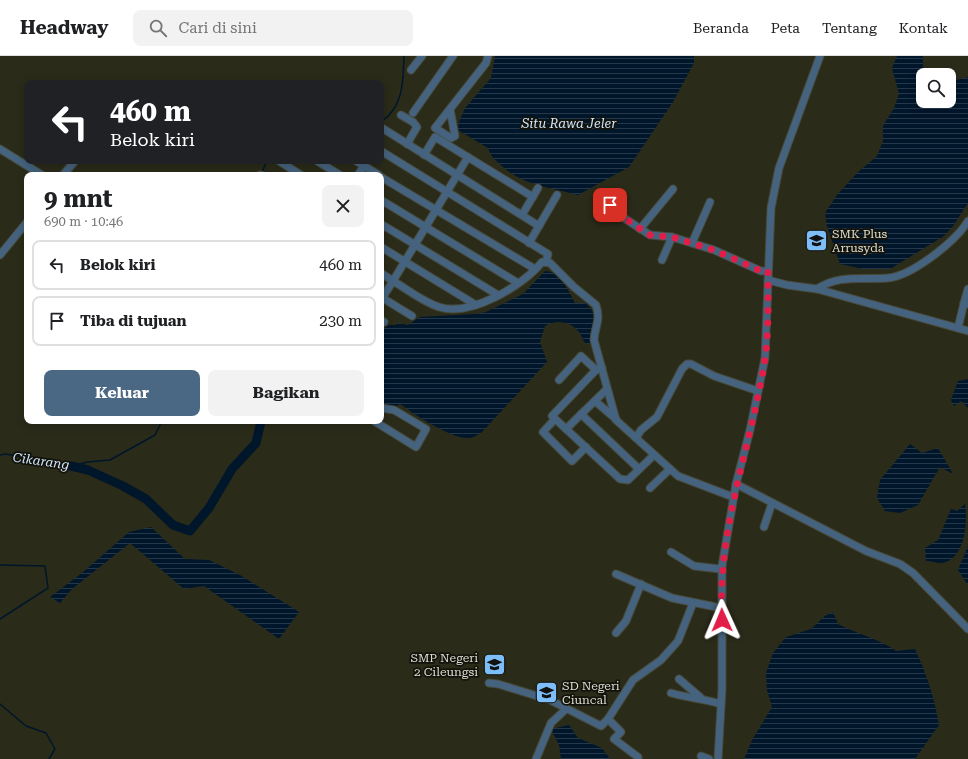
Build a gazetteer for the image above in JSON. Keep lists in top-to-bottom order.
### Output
{
  "water": ["Situ Rawa Jeler", "Cikarang"],
  "places": {
    "school or university": ["SMK Plus Arrusyda", "SMP Negeri 2 Cileungsi", "SD Negeri Ciuncal"]
  },
  "page": {
    "header": "Headway",
    "search": "Cari di sini",
    "nav": [
      "Beranda",
      "Peta",
      "Tentang",
      "Kontak"
    ],
    "turn": ["460 m", "Belok kiri"],
    "heading": ["9 mnt", "690 m · 10:46"],
    "list": [
      {
        "name": "Belok kiri",
        "value": "460 m"
      },
      {
        "name": "Tiba di tujuan",
        "value": "230 m"
      }
    ],
    "buttons": ["Keluar", "Bagikan"]
  }
}
